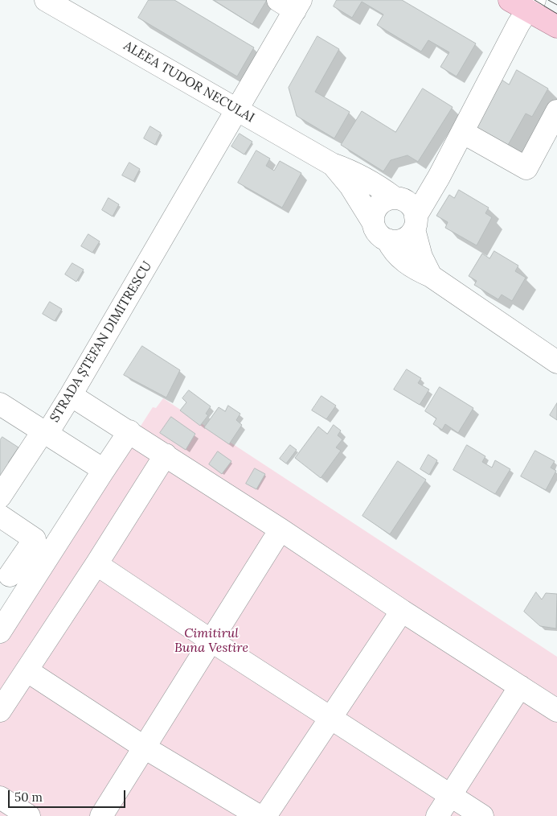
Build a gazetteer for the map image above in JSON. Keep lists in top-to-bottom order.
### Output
{
  "streets": {
    "street": ["ALEEA TUDOR NECULAI", "STRADA ȘTEFAN DIMITRESCU"]
  },
  "crossings": [
    ["ALEEA TUDOR NECULAI", "STRADA ȘTEFAN DIMITRESCU"]
  ],
  "parks": ["Cimitirul Buna Vestire"],
  "scale_bar": "50 m"
}
